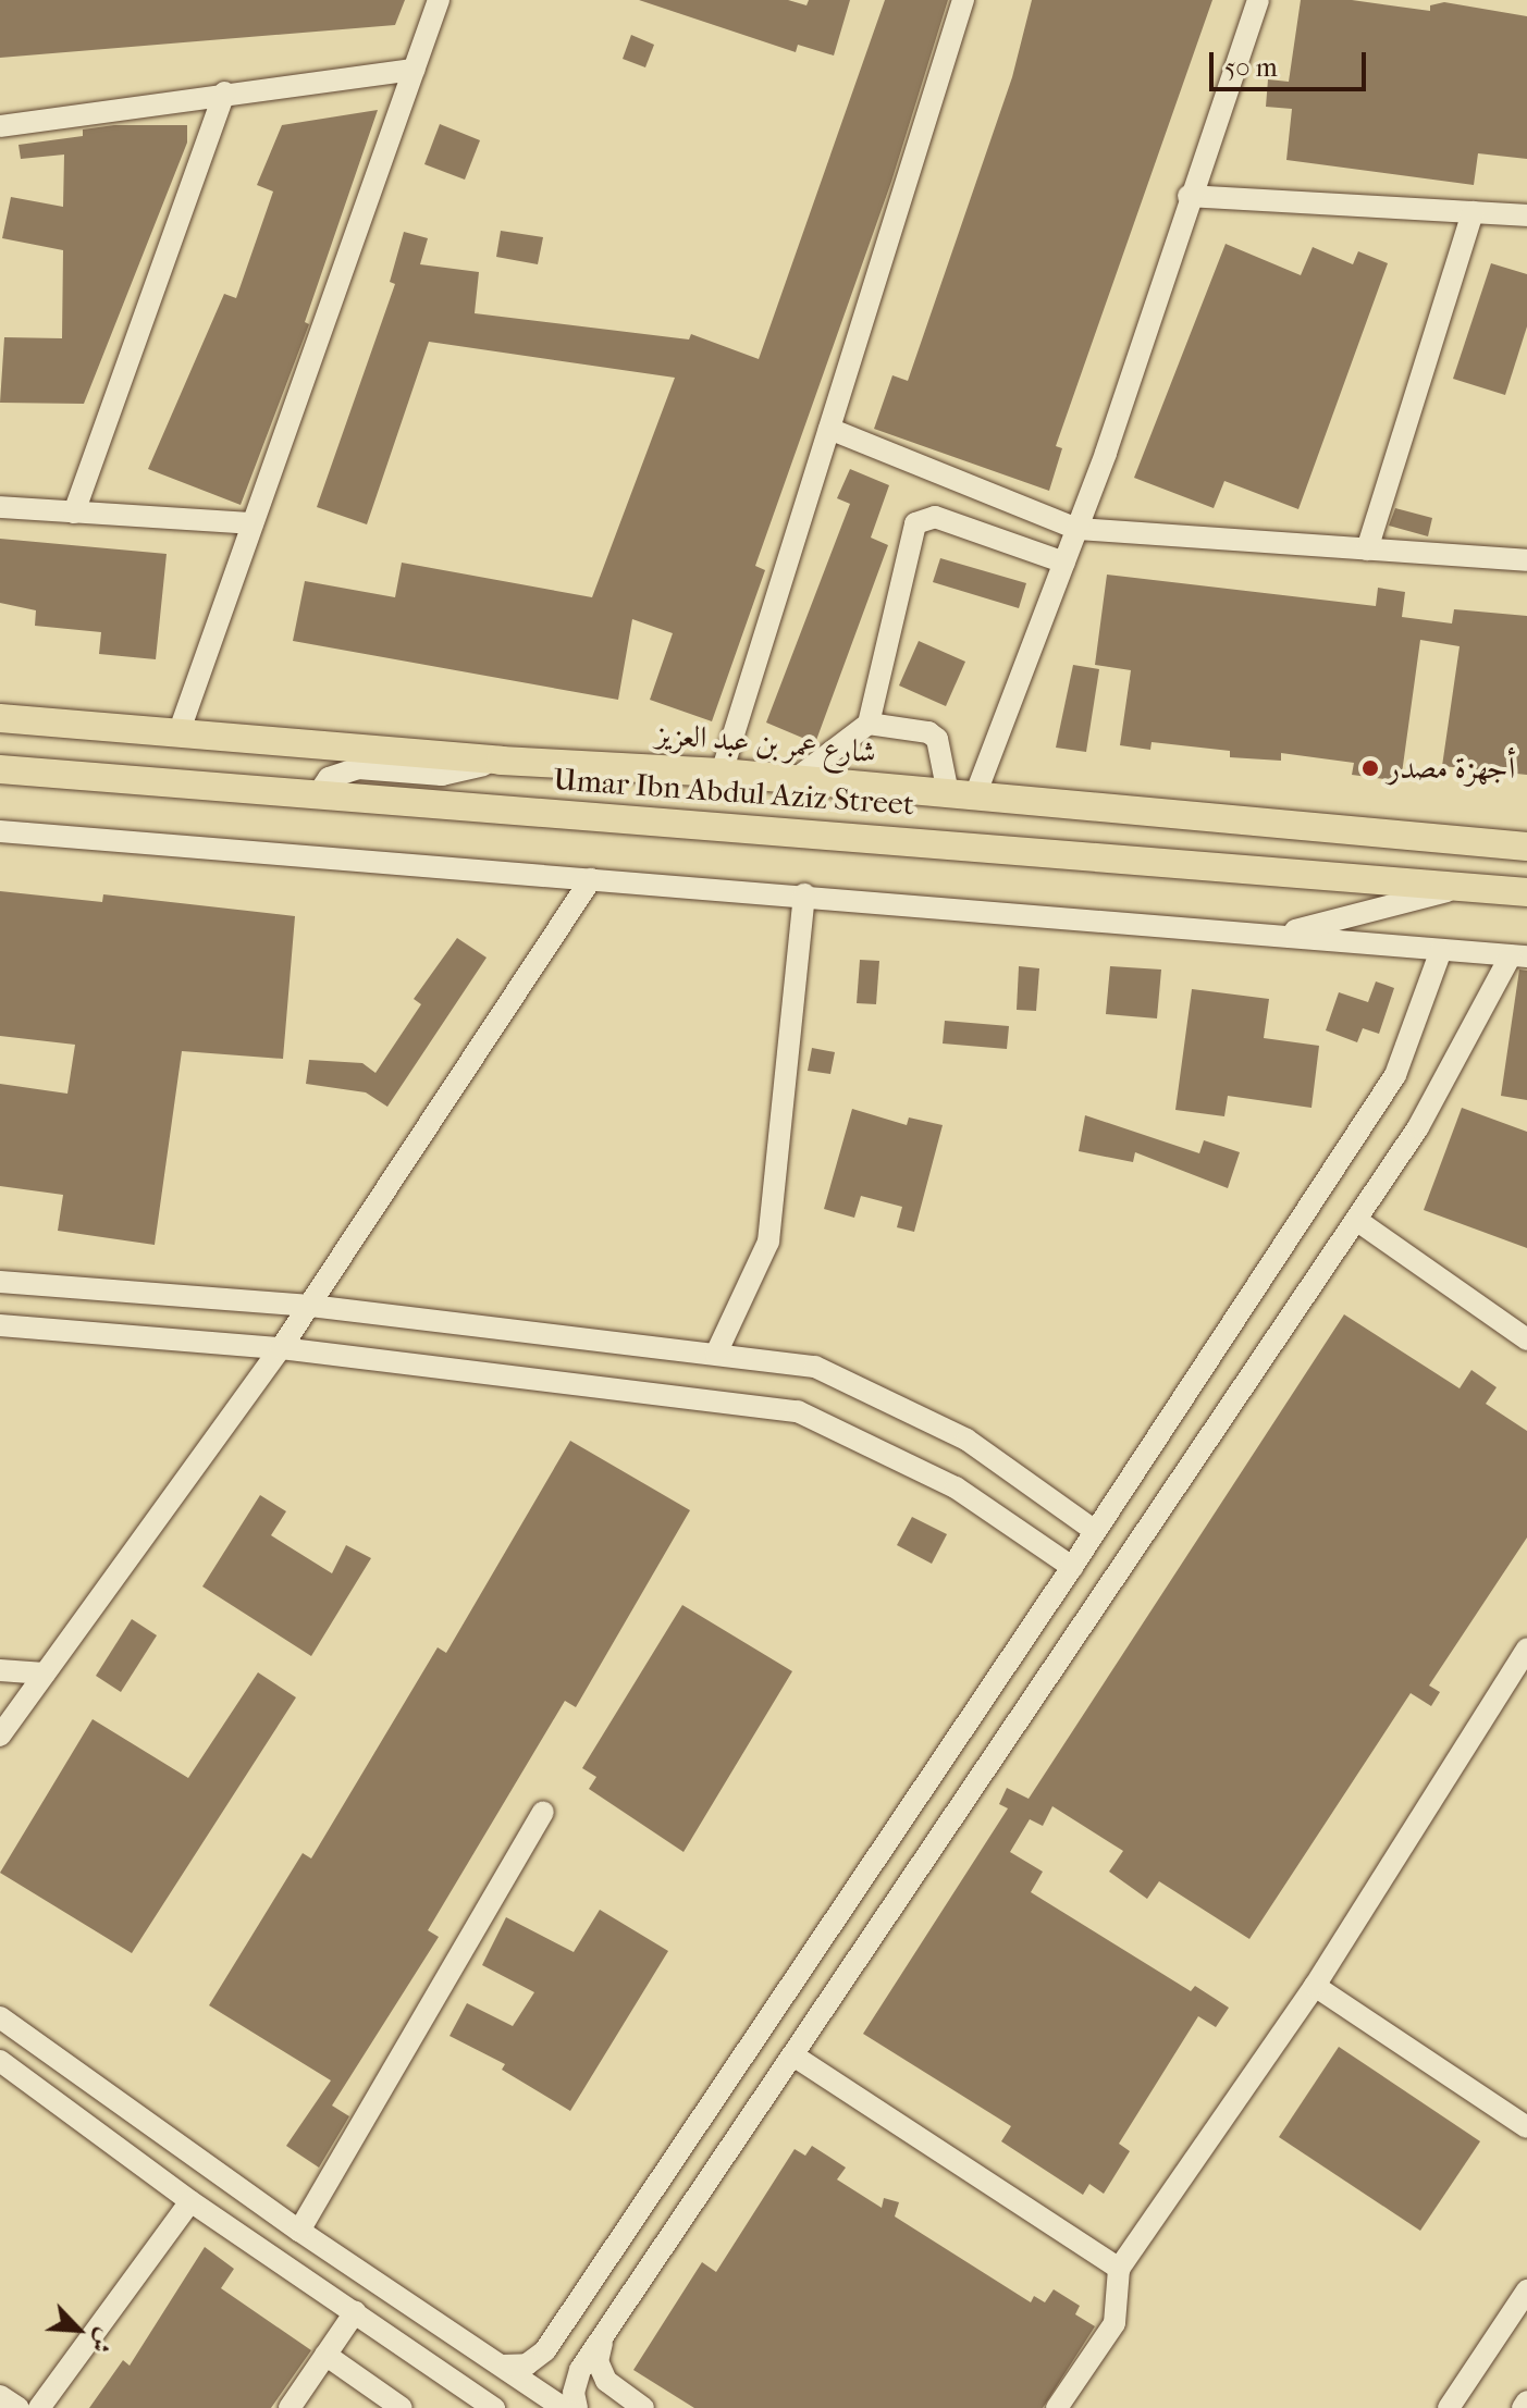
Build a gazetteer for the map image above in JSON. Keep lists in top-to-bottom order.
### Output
{
  "streets": {
    "main road": ["شارع عمر بن عبد العزيز", "Umar Ibn Abdul Aziz Street"]
  },
  "places": ["أجهزة مصدر"],
  "scale_bar": "50 m",
  "north": "bottom right"
}
